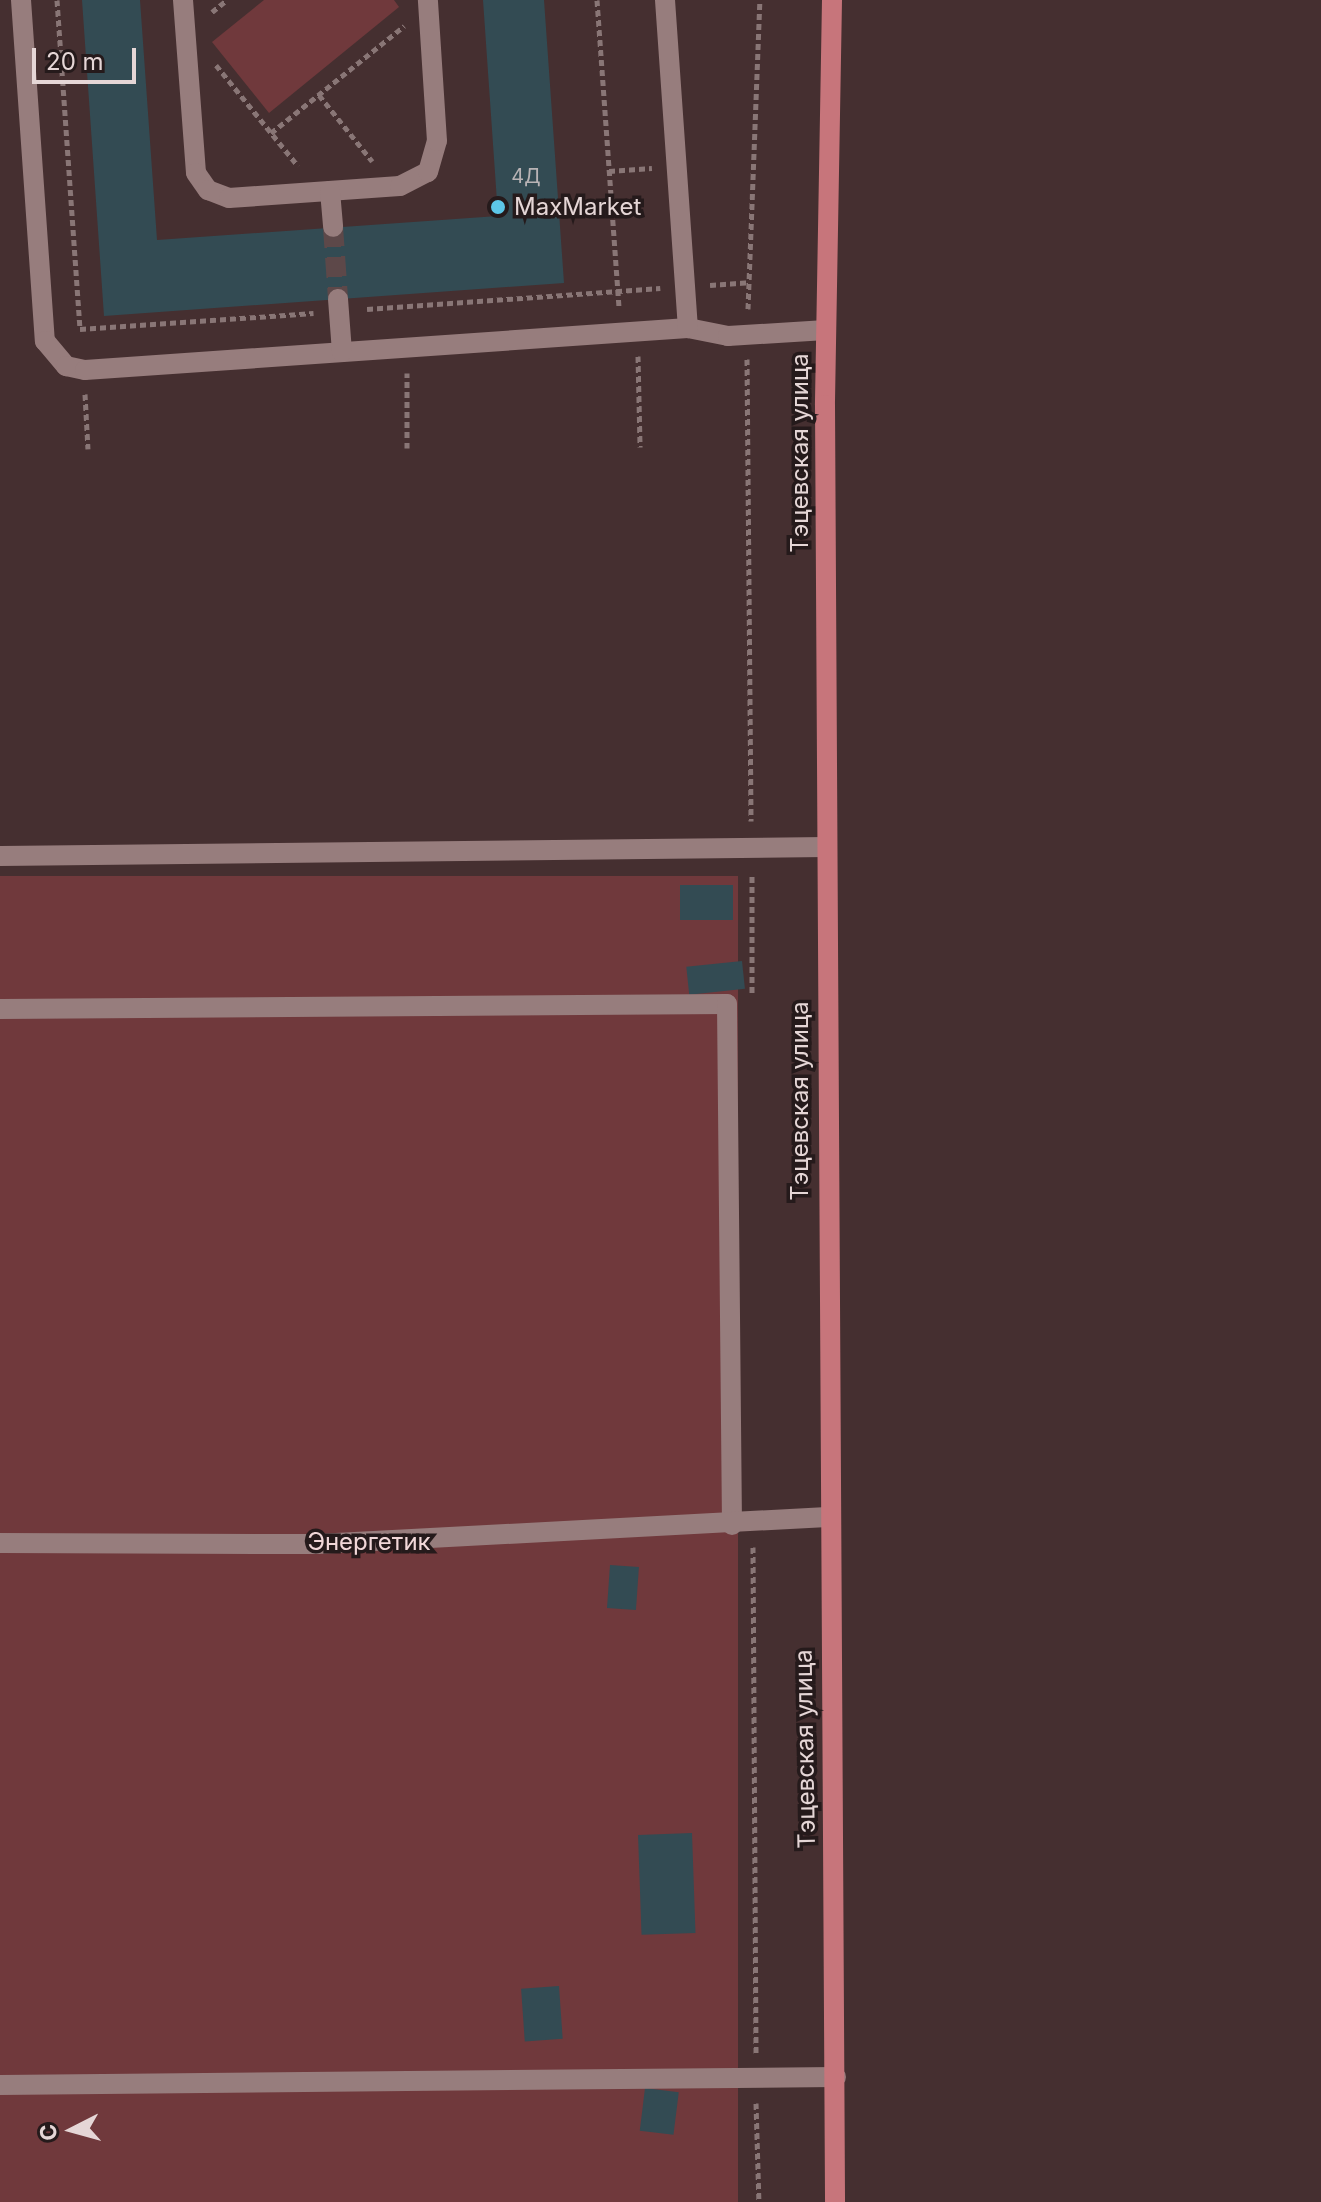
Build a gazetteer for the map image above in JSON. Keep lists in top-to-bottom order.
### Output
{
  "streets": {
    "main road": ["Тэцевская улица"]
  },
  "parks": ["Энергетик"],
  "places": ["MaxMarket"],
  "house_numbers": ["4Д"],
  "scale_bar": "20 m",
  "north": "left"
}
